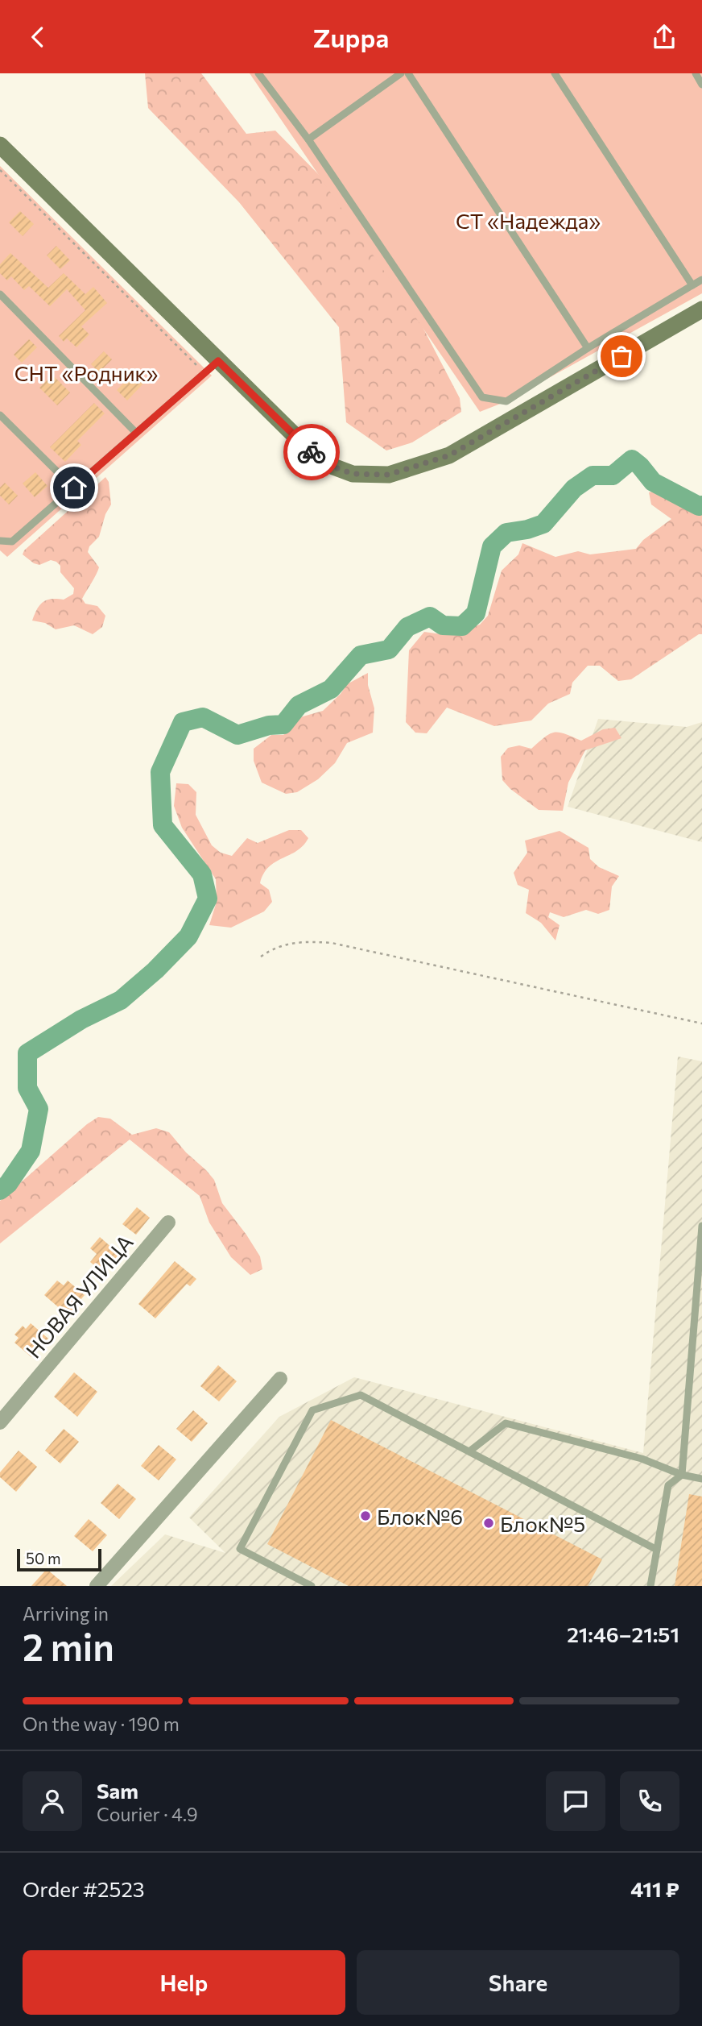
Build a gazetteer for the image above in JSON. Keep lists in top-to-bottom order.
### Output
{
  "streets": {
    "street": ["НОВАЯ УЛИЦА"]
  },
  "parks": ["СТ «Надежда»", "СНТ «Родник»"],
  "places": ["Блок№6", "Блок№5"],
  "scale_bar": "50 m",
  "page": {
    "header": "Zuppa",
    "scale": "50 m",
    "heading": ["2 min", "Arriving in", "21:46–21:51"],
    "panel": [
      "Sam",
      "Courier · 4.9",
      "Order #2523",
      "411 ₽"
    ],
    "bar": "On the way · 190 m",
    "buttons": ["Help", "Share"]
  }
}
